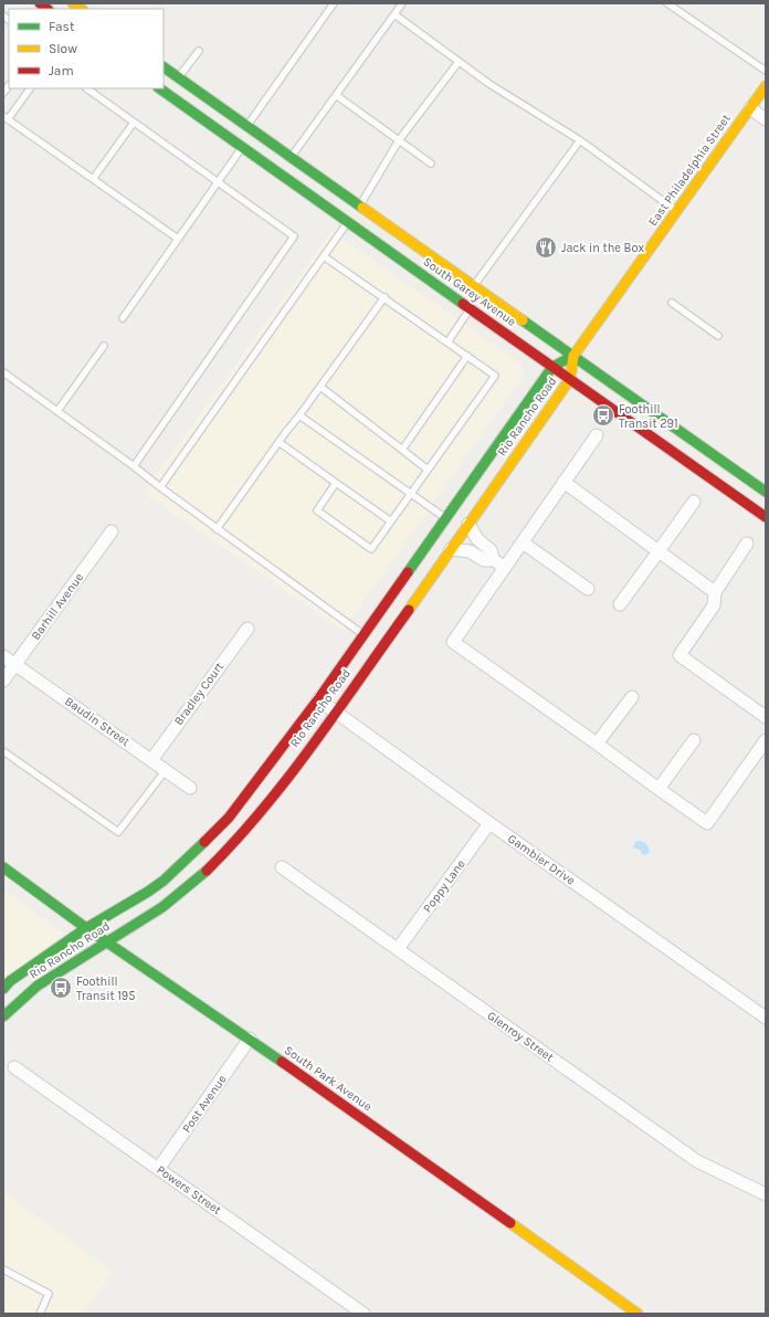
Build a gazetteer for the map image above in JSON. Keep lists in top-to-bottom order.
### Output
{
  "streets": {
    "main road": [
      "East Philadelphia Street",
      "South Garey Avenue",
      "Rio Rancho Road",
      "South Park Avenue"
    ],
    "street": [
      "Barhill Avenue",
      "Bradley Court",
      "Baudin Street",
      "Gambier Drive",
      "Poppy Lane",
      "Glenroy Street",
      "Post Avenue",
      "Powers Street"
    ]
  },
  "crossings": [
    ["East Philadelphia Street", "South Garey Avenue"],
    ["East Philadelphia Street", "Rio Rancho Road"],
    ["South Garey Avenue", "Rio Rancho Road"],
    ["Rio Rancho Road", "Gambier Drive"],
    ["Rio Rancho Road", "South Park Avenue"],
    ["Barhill Avenue", "Baudin Street"],
    ["Bradley Court", "Baudin Street"],
    ["Gambier Drive", "Poppy Lane"],
    ["Poppy Lane", "Glenroy Street"],
    ["South Park Avenue", "Post Avenue"],
    ["Post Avenue", "Powers Street"]
  ],
  "places": {
    "restaurant": ["Jack in the Box"],
    "bus stop": ["Foothill Transit 291", "Foothill Transit 195"]
  },
  "legend": ["Fast", "Slow", "Jam"]
}
